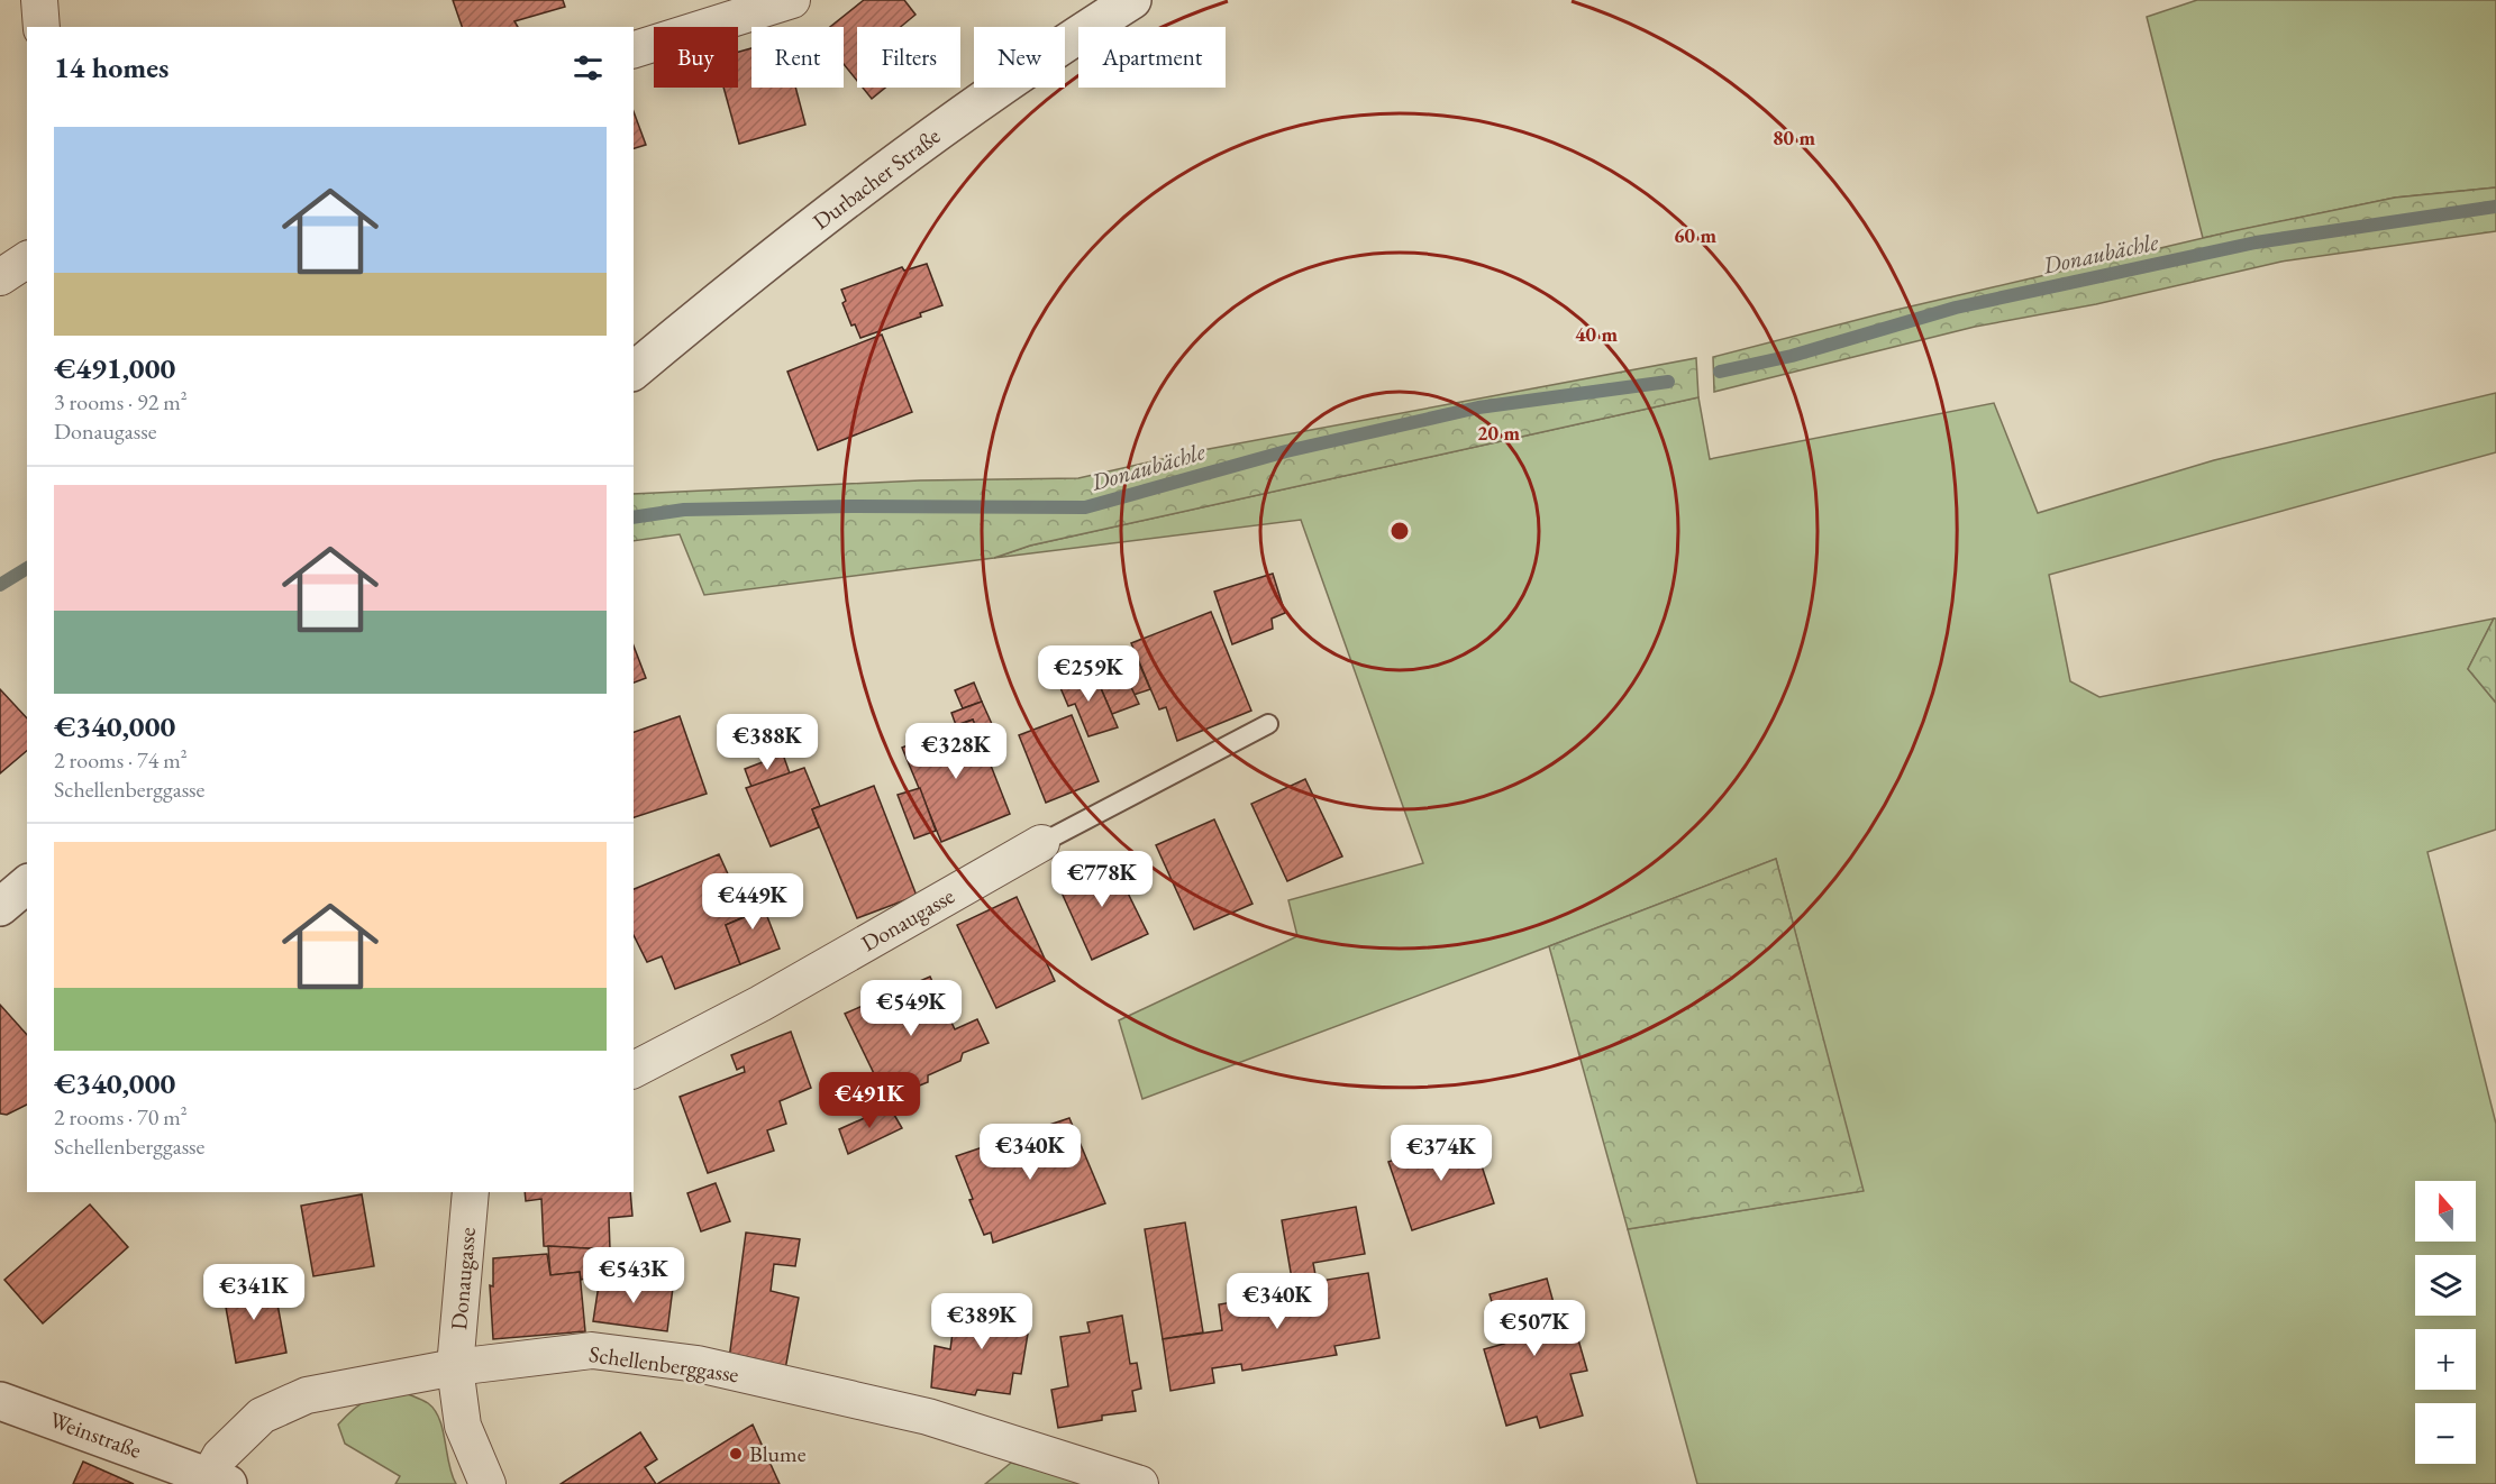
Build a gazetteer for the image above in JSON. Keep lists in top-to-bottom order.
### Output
{
  "streets": {
    "street": [
      "Durbacher Straße",
      "Donaugasse",
      "Schellenberggasse",
      "Weinstraße"
    ]
  },
  "crossings": [
    ["Donaugasse", "Schellenberggasse"],
    ["Schellenberggasse", "Weinstraße"]
  ],
  "water": ["Donaubächle"],
  "places": ["Blume"],
  "north": "top",
  "page": {
    "chip": [
      "Buy",
      "Rent",
      "Filters",
      "New",
      "Apartment"
    ],
    "heading": "14 homes",
    "list": [
      {
        "name": "€491,000",
        "note": "3 rooms · 92 m² · Donaugasse"
      },
      {
        "name": "€340,000",
        "note": "2 rooms · 74 m² · Schellenberggasse"
      },
      {
        "name": "€340,000",
        "note": "2 rooms · 70 m² · Schellenberggasse"
      }
    ],
    "price": [
      "€259K",
      "€388K",
      "€328K",
      "€778K",
      "€449K",
      "€549K",
      "€491K",
      "€340K",
      "€374K",
      "€543K",
      "€341K",
      "€340K",
      "€389K",
      "€507K"
    ],
    "map_buttons": ["+", "−"]
  },
  "rings": [
    "80 m",
    "60 m",
    "40 m",
    "20 m"
  ]
}
